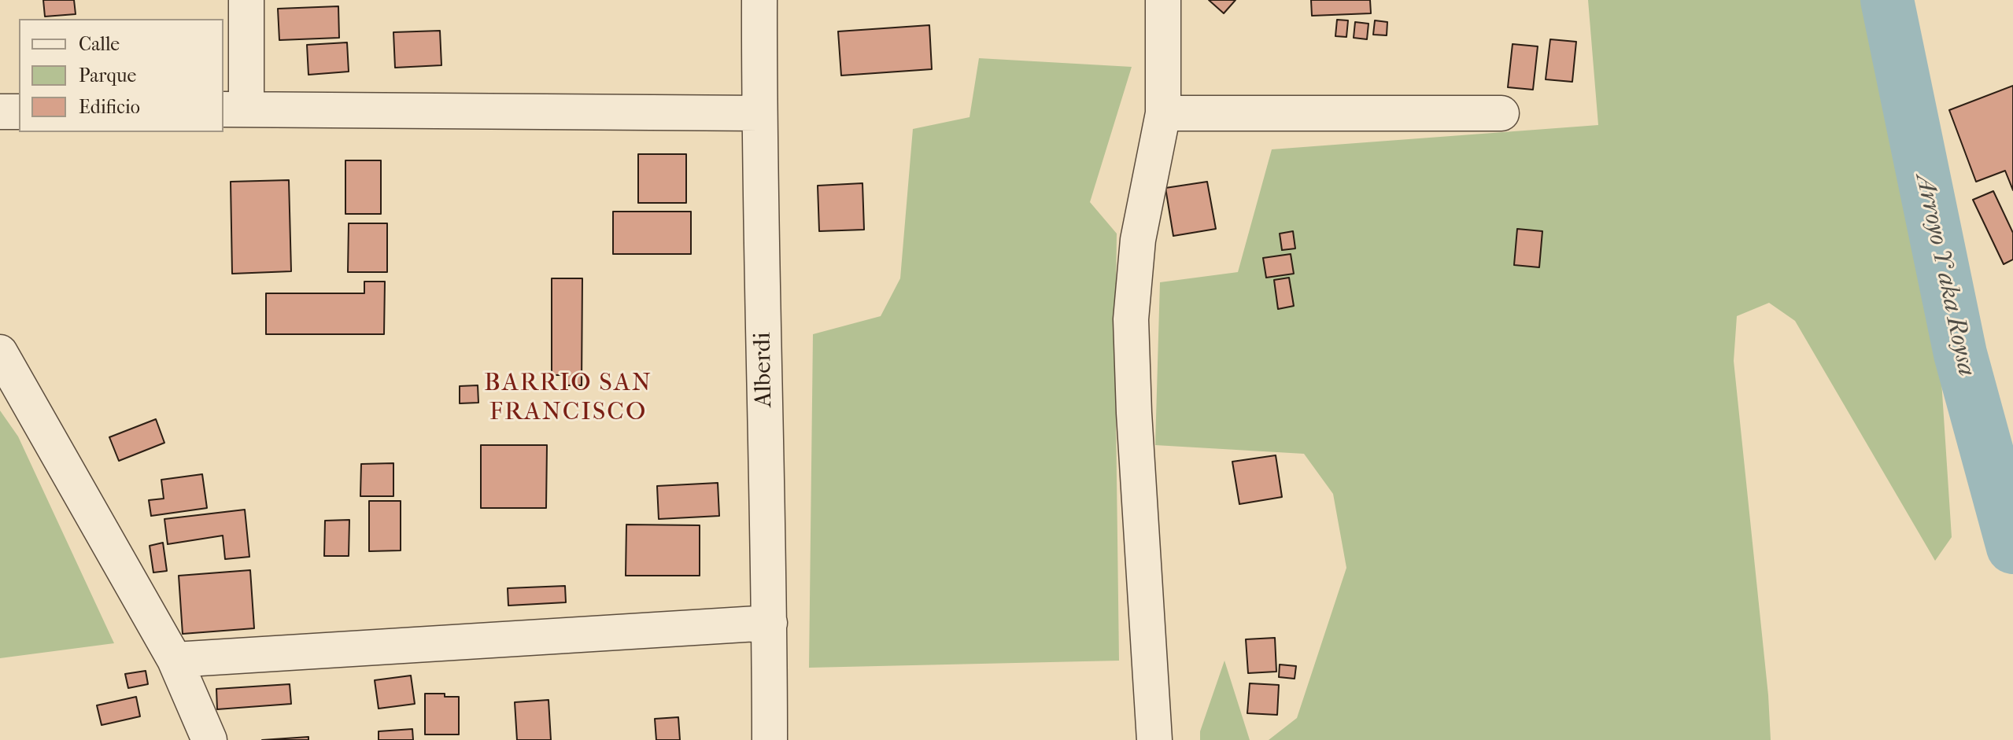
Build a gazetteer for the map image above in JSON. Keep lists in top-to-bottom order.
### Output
{
  "streets": {
    "street": ["Alberdi"]
  },
  "districts": ["BARRIO SAN FRANCISCO"],
  "water": ["Arroyo Y aka Roysa"],
  "legend": ["Calle", "Parque", "Edificio"]
}
